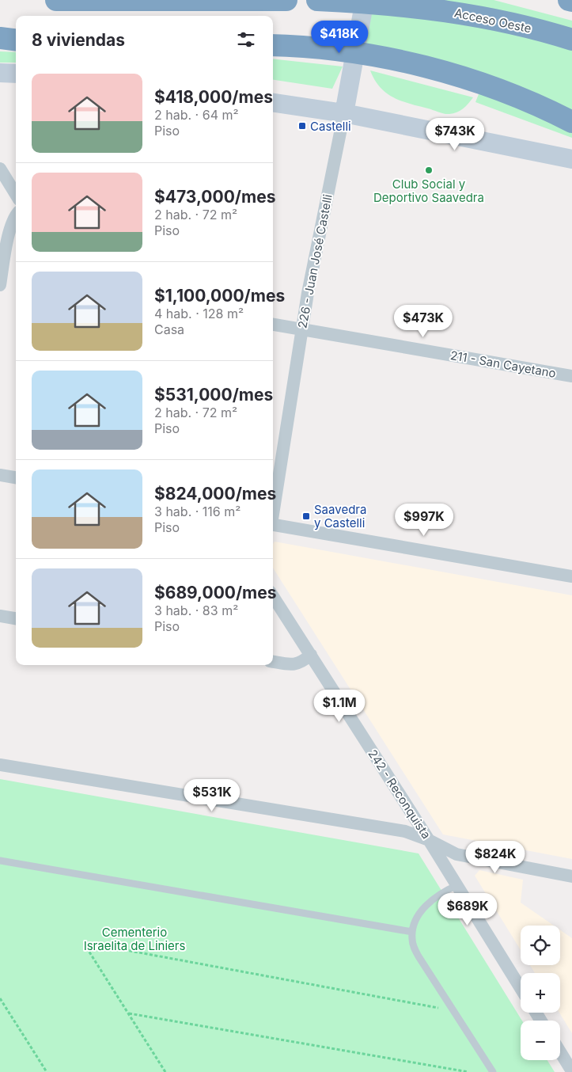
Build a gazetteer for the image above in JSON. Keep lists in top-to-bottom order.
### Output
{
  "streets": {
    "highway": ["Acceso Oeste"],
    "main road": ["226 - Juan José Castelli"],
    "street": ["211 - San Cayetano", "242 - Reconquista"]
  },
  "crossings": [
    ["226 - Juan José Castelli", "211 - San Cayetano"]
  ],
  "parks": ["Cementerio Israelita de Liniers"],
  "places": {
    "transit": ["Castelli", "Saavedra y Castelli"],
    "other": ["Club Social y Deportivo Saavedra"]
  },
  "page": {
    "heading": "8 viviendas",
    "price": [
      "$418K",
      "$743K",
      "$473K",
      "$997K",
      "$1.1M",
      "$531K",
      "$824K",
      "$689K"
    ],
    "list": [
      {
        "name": "$418,000/mes",
        "note": "2 hab. · 64 m² · Piso"
      },
      {
        "name": "$473,000/mes",
        "note": "2 hab. · 72 m² · Piso"
      },
      {
        "name": "$1,100,000/mes",
        "note": "4 hab. · 128 m² · Casa"
      },
      {
        "name": "$531,000/mes",
        "note": "2 hab. · 72 m² · Piso"
      },
      {
        "name": "$824,000/mes",
        "note": "3 hab. · 116 m² · Piso"
      },
      {
        "name": "$689,000/mes",
        "note": "3 hab. · 83 m² · Piso"
      }
    ],
    "map_buttons": ["+", "−"]
  }
}
